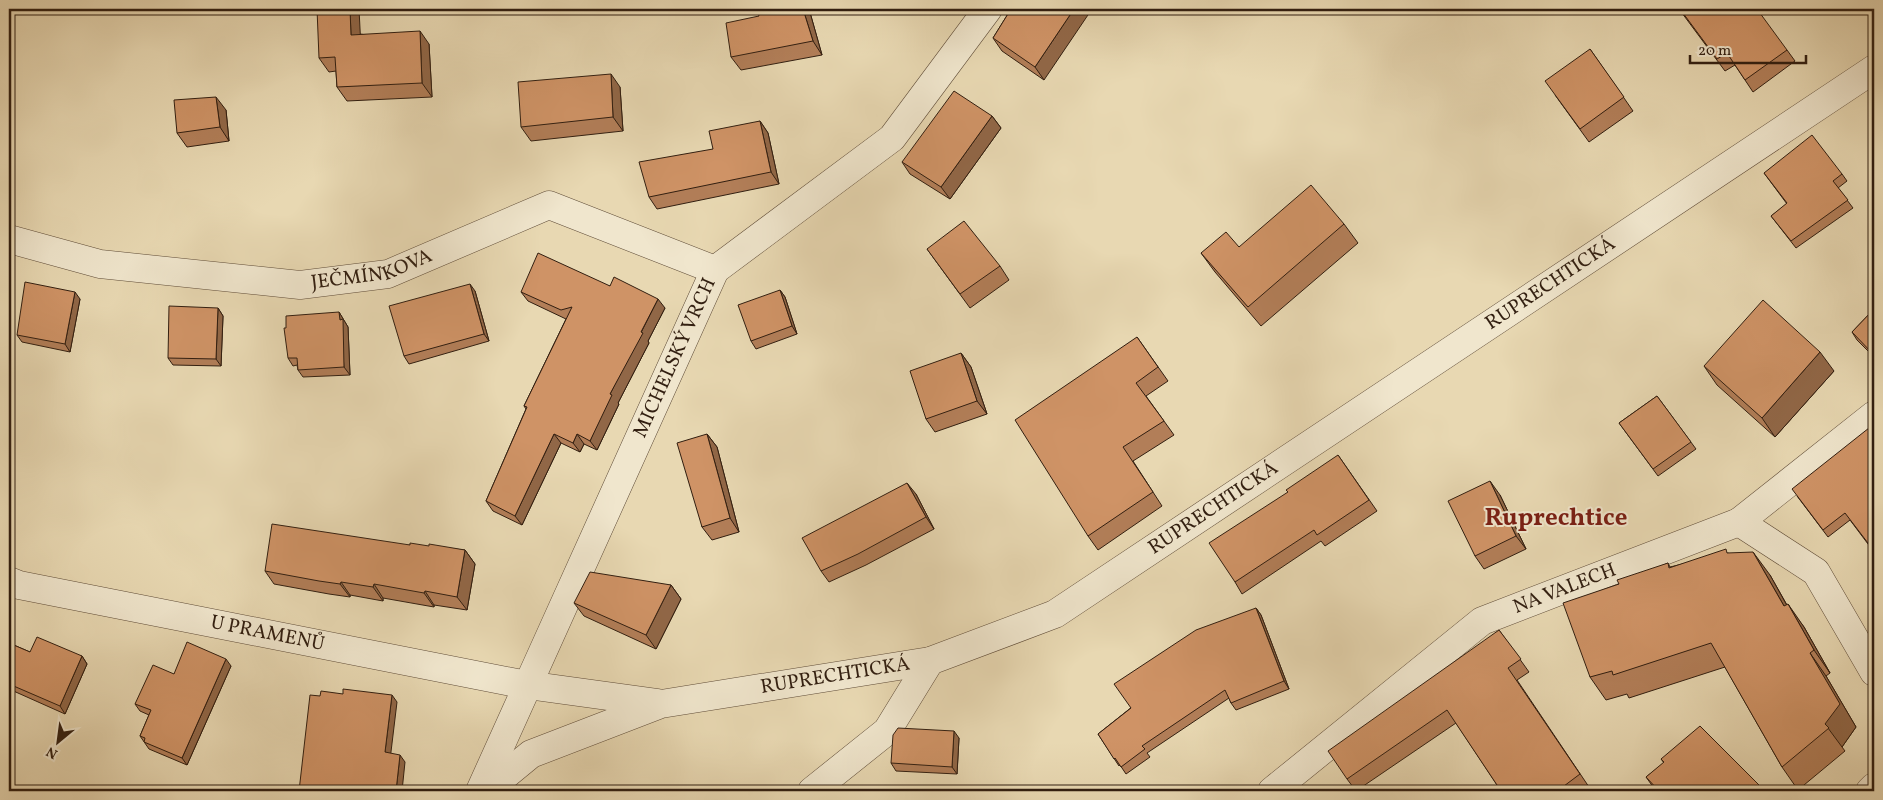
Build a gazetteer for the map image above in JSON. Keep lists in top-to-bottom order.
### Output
{
  "streets": {
    "street": [
      "JEČMÍNKOVA",
      "RUPRECHTICKÁ",
      "MICHELSKÝ VRCH",
      "NA VALECH",
      "U PRAMENŮ"
    ]
  },
  "crossings": [
    ["JEČMÍNKOVA", "MICHELSKÝ VRCH"],
    ["MICHELSKÝ VRCH", "U PRAMENŮ"]
  ],
  "districts": ["Ruprechtice"],
  "scale_bar": "20 m",
  "north": "bottom left"
}
